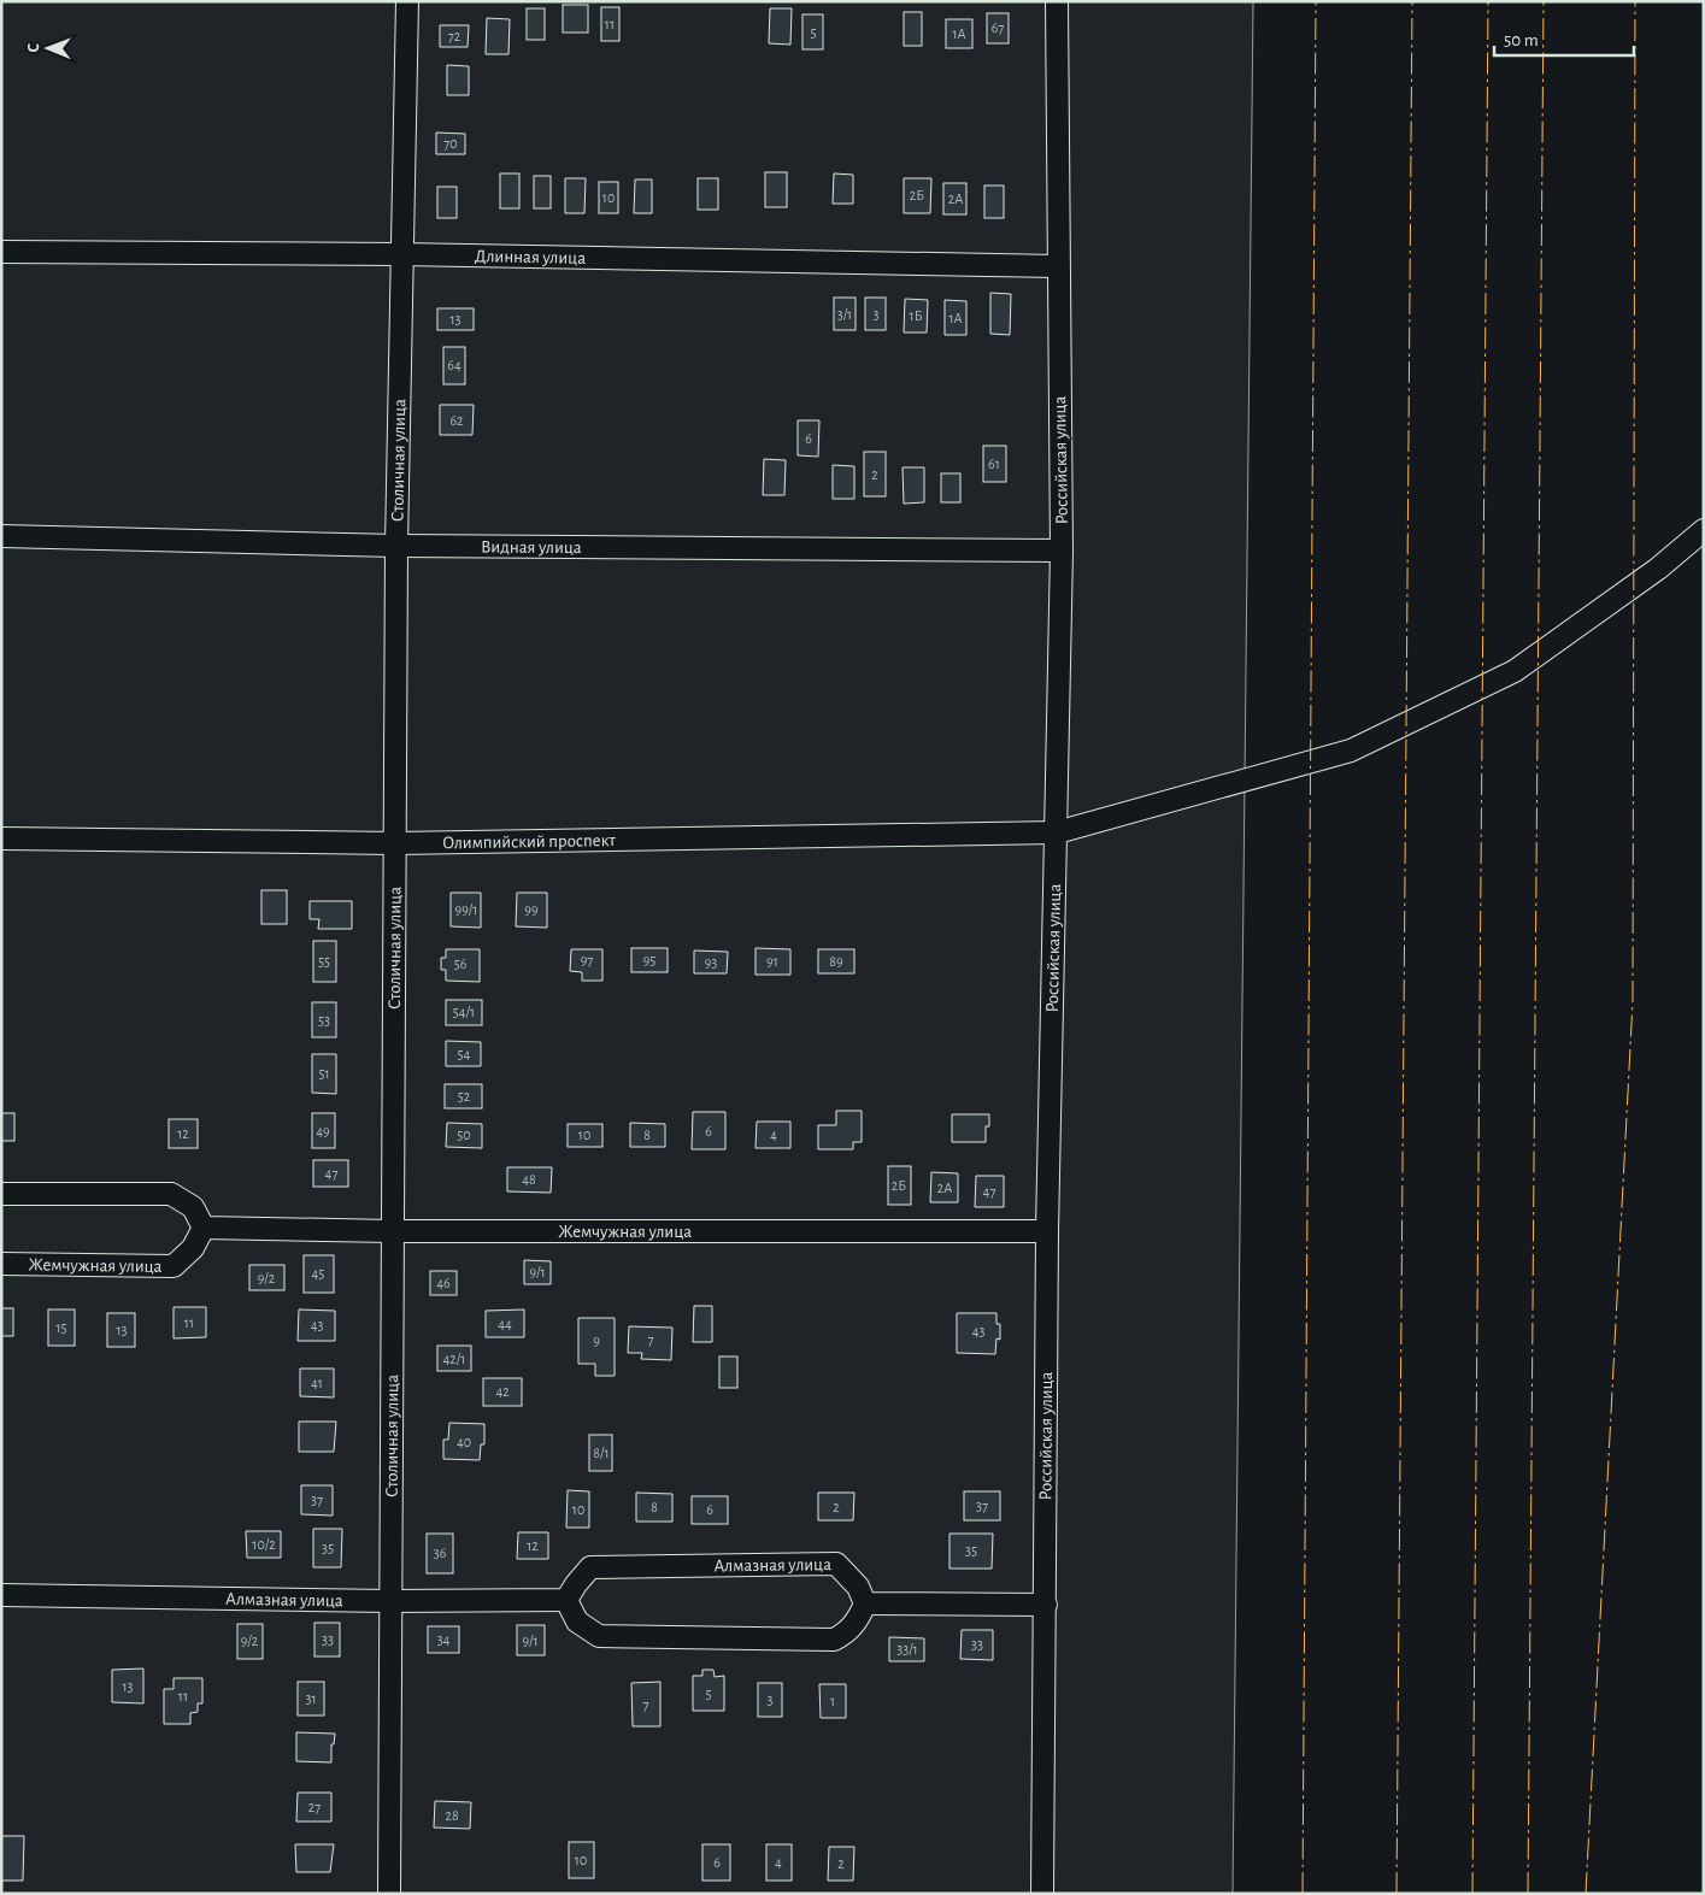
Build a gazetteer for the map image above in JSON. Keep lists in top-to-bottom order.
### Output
{
  "streets": {
    "street": [
      "Длинная улица",
      "Столичная улица",
      "Российская улица",
      "Видная улица",
      "Олимпийский проспект",
      "Жемчужная улица",
      "Алмазная улица"
    ]
  },
  "crossings": [
    ["Длинная улица", "Столичная улица"],
    ["Длинная улица", "Российская улица"],
    ["Столичная улица", "Видная улица"],
    ["Столичная улица", "Олимпийский проспект"],
    ["Столичная улица", "Жемчужная улица"],
    ["Столичная улица", "Алмазная улица"],
    ["Российская улица", "Видная улица"],
    ["Российская улица", "Олимпийский проспект"],
    ["Российская улица", "Жемчужная улица"]
  ],
  "house_numbers": [
    "11",
    "67",
    "5",
    "1А",
    "72",
    "70",
    "2Б",
    "10",
    "2А",
    "3/1",
    "3",
    "1Б",
    "1А",
    "13",
    "64",
    "62",
    "6",
    "61",
    "2",
    "99/1",
    "99",
    "97",
    "95",
    "55",
    "91",
    "89",
    "93",
    "56",
    "54/1",
    "53",
    "54",
    "51",
    "52",
    "49",
    "6",
    "12",
    "50",
    "10",
    "8",
    "4",
    "47",
    "48",
    "2Б",
    "2А",
    "47",
    "9/1",
    "45",
    "9/2",
    "46",
    "11",
    "44",
    "43",
    "15",
    "13",
    "43",
    "7",
    "9",
    "42/1",
    "41",
    "42",
    "40",
    "8/1",
    "37",
    "37",
    "8",
    "2",
    "10",
    "6",
    "10/2",
    "12",
    "35",
    "35",
    "36",
    "33",
    "34",
    "9/2",
    "9/1",
    "33",
    "33/1",
    "13",
    "5",
    "11",
    "31",
    "3",
    "1",
    "7",
    "27",
    "28",
    "10",
    "6",
    "4",
    "2"
  ],
  "scale_bar": "50 m",
  "north": "left"
}
